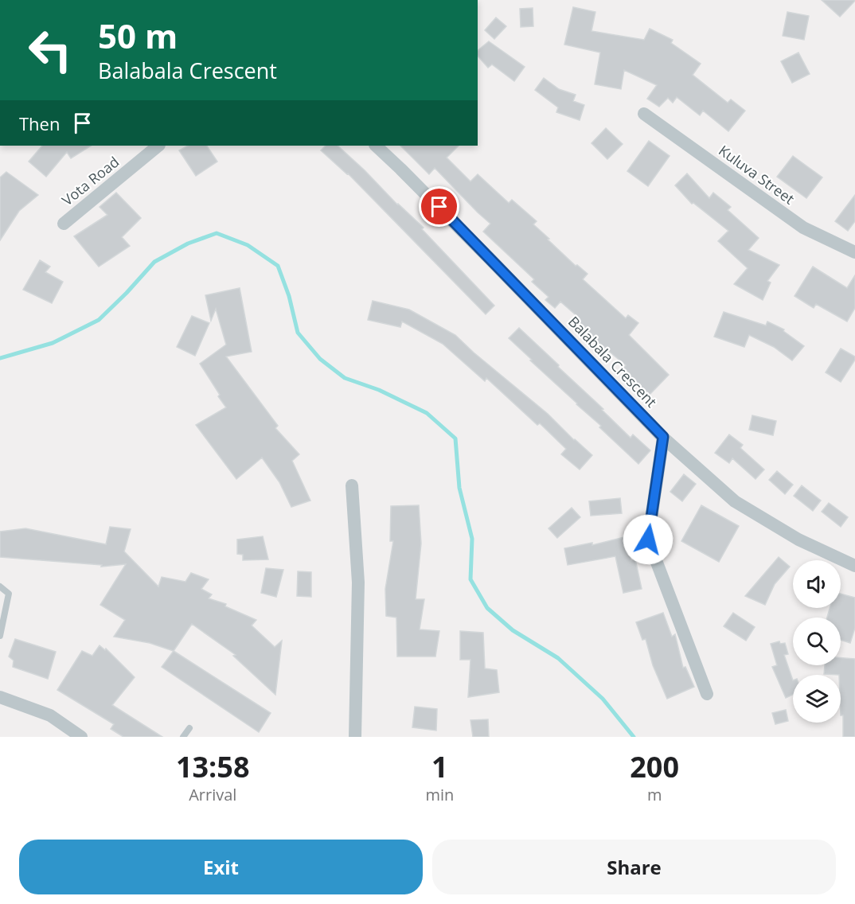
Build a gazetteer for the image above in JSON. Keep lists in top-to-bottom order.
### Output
{
  "streets": {
    "street": ["Kuluva Street", "Vota Road", "Balabala Crescent"]
  },
  "page": {
    "turn": ["50 m", "Balabala Crescent"],
    "then": "Then",
    "eta": [
      "13:58",
      "Arrival",
      "1",
      "min",
      "200",
      "m"
    ],
    "buttons": ["Exit", "Share"]
  }
}
